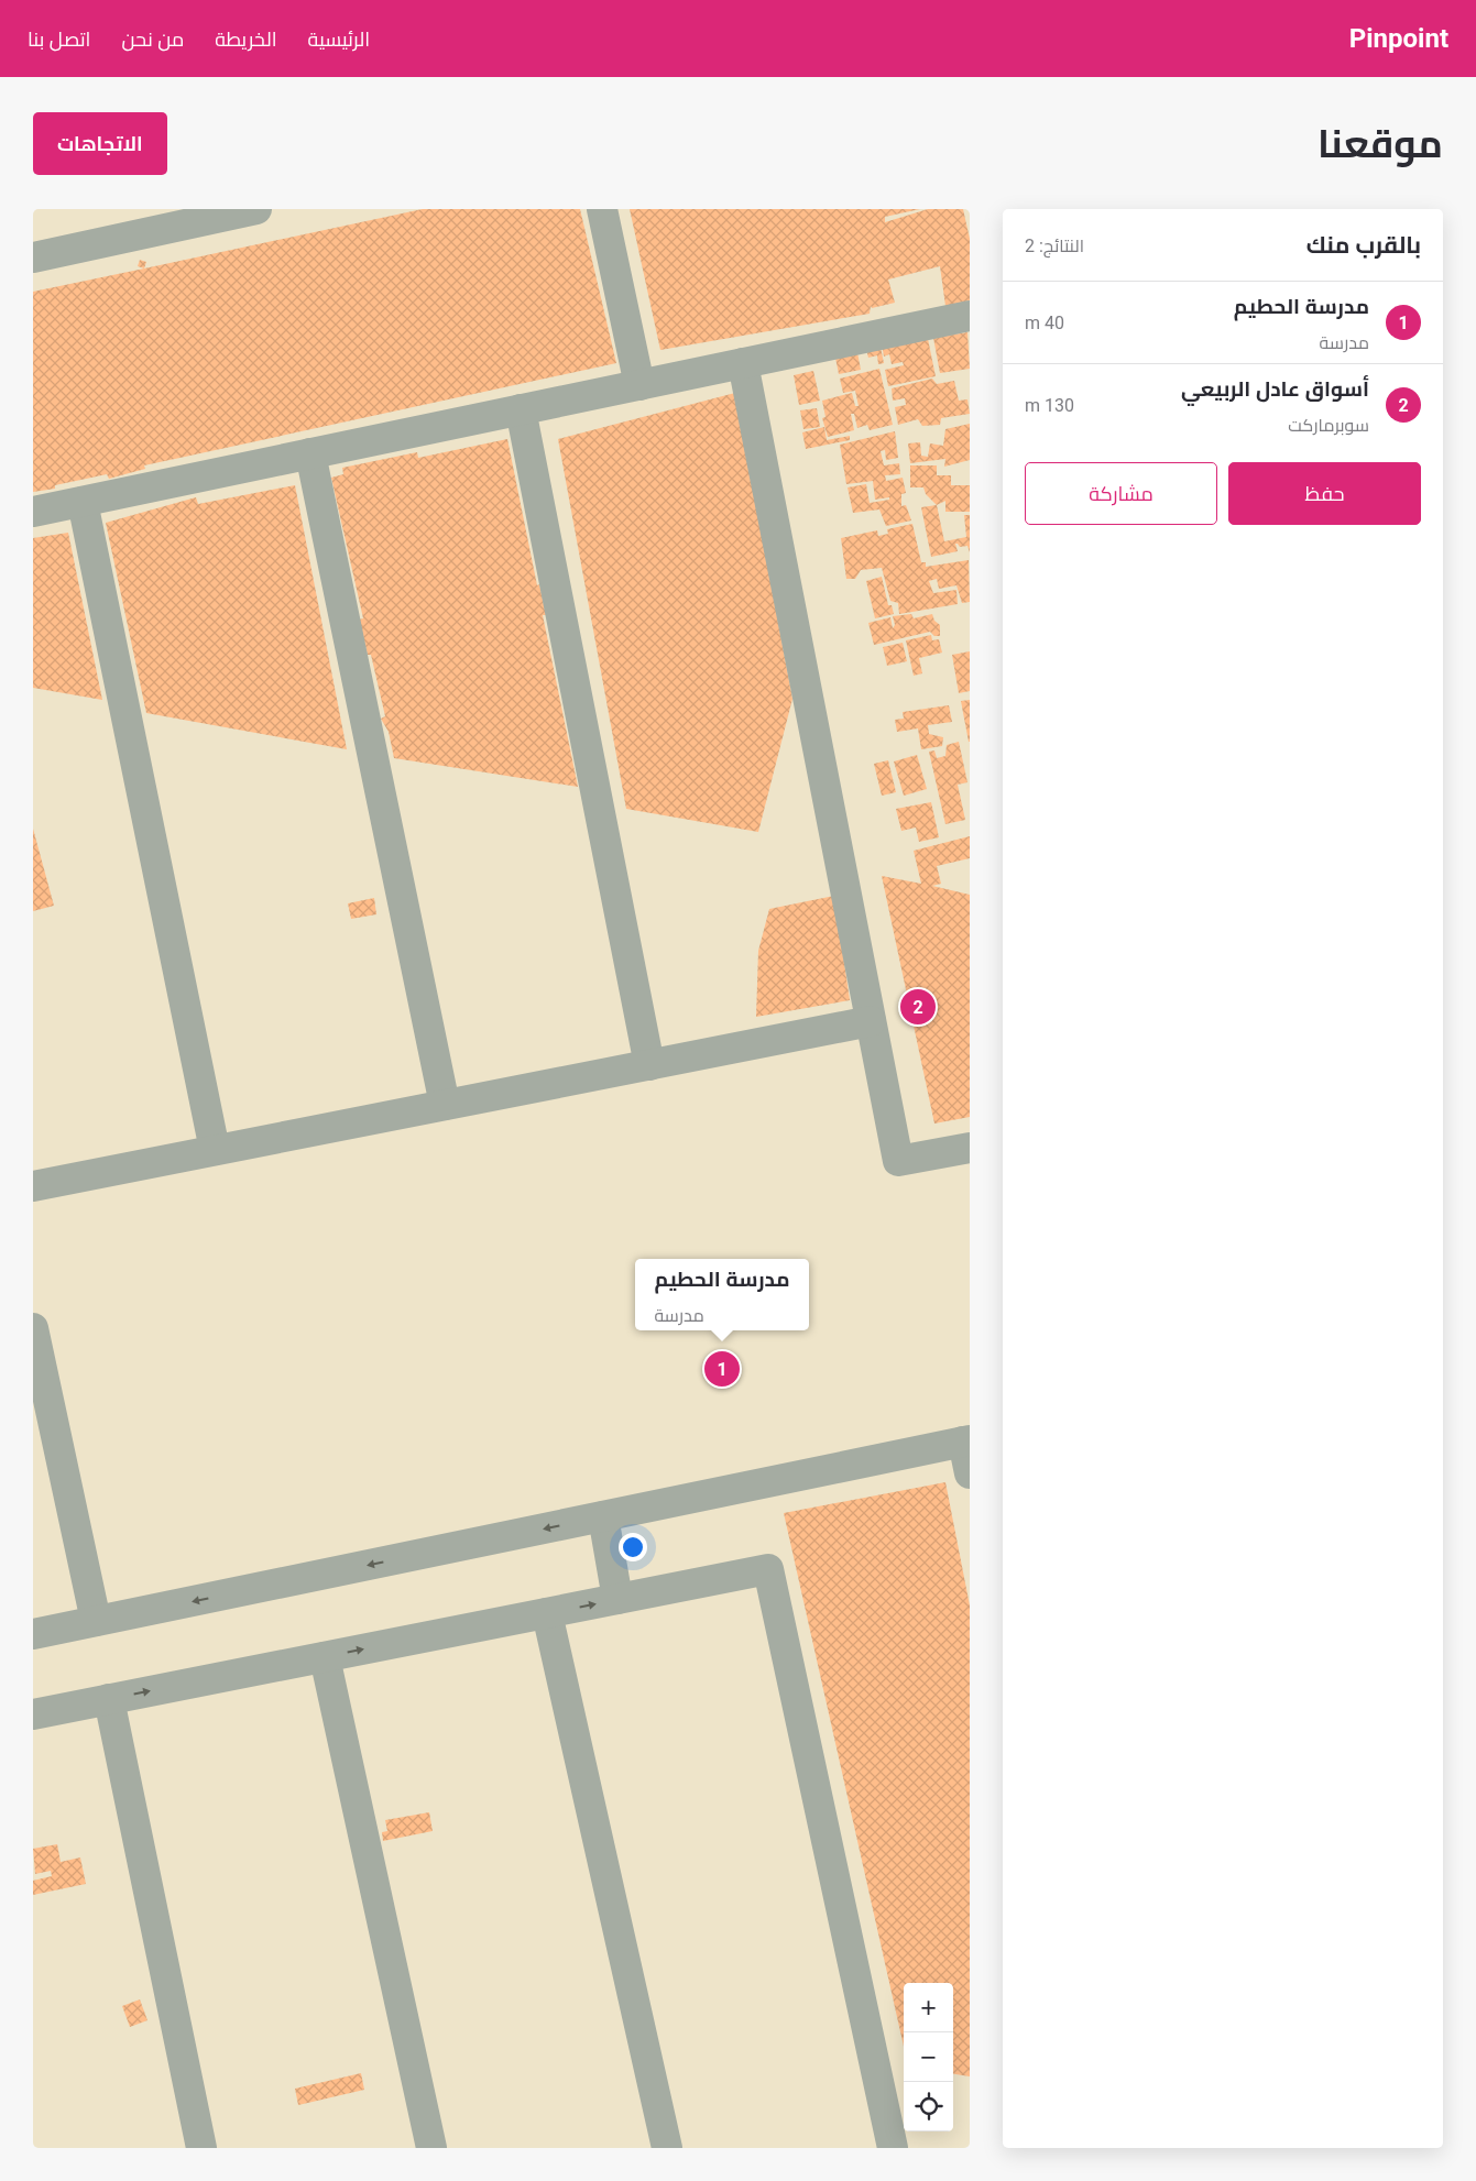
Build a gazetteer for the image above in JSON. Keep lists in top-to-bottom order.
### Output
{
  "page": {
    "header": "Pinpoint",
    "nav": [
      "الرئيسية",
      "الخريطة",
      "من نحن",
      "اتصل بنا"
    ],
    "title": "موقعنا",
    "buttons": [
      "الاتجاهات",
      ["حفظ", "مشاركة"]
    ],
    "heading": ["بالقرب منك", "النتائج: 2"],
    "list": [
      {
        "mark": "1",
        "name": "مدرسة الحطيم",
        "note": "مدرسة",
        "value": "40 m"
      },
      {
        "mark": "2",
        "name": "أسواق عادل الربيعي",
        "note": "سوبرماركت",
        "value": "130 m"
      }
    ],
    "pins": ["2", "1"],
    "popup": ["مدرسة الحطيم", "مدرسة"],
    "map_buttons": ["+", "−"]
  }
}
